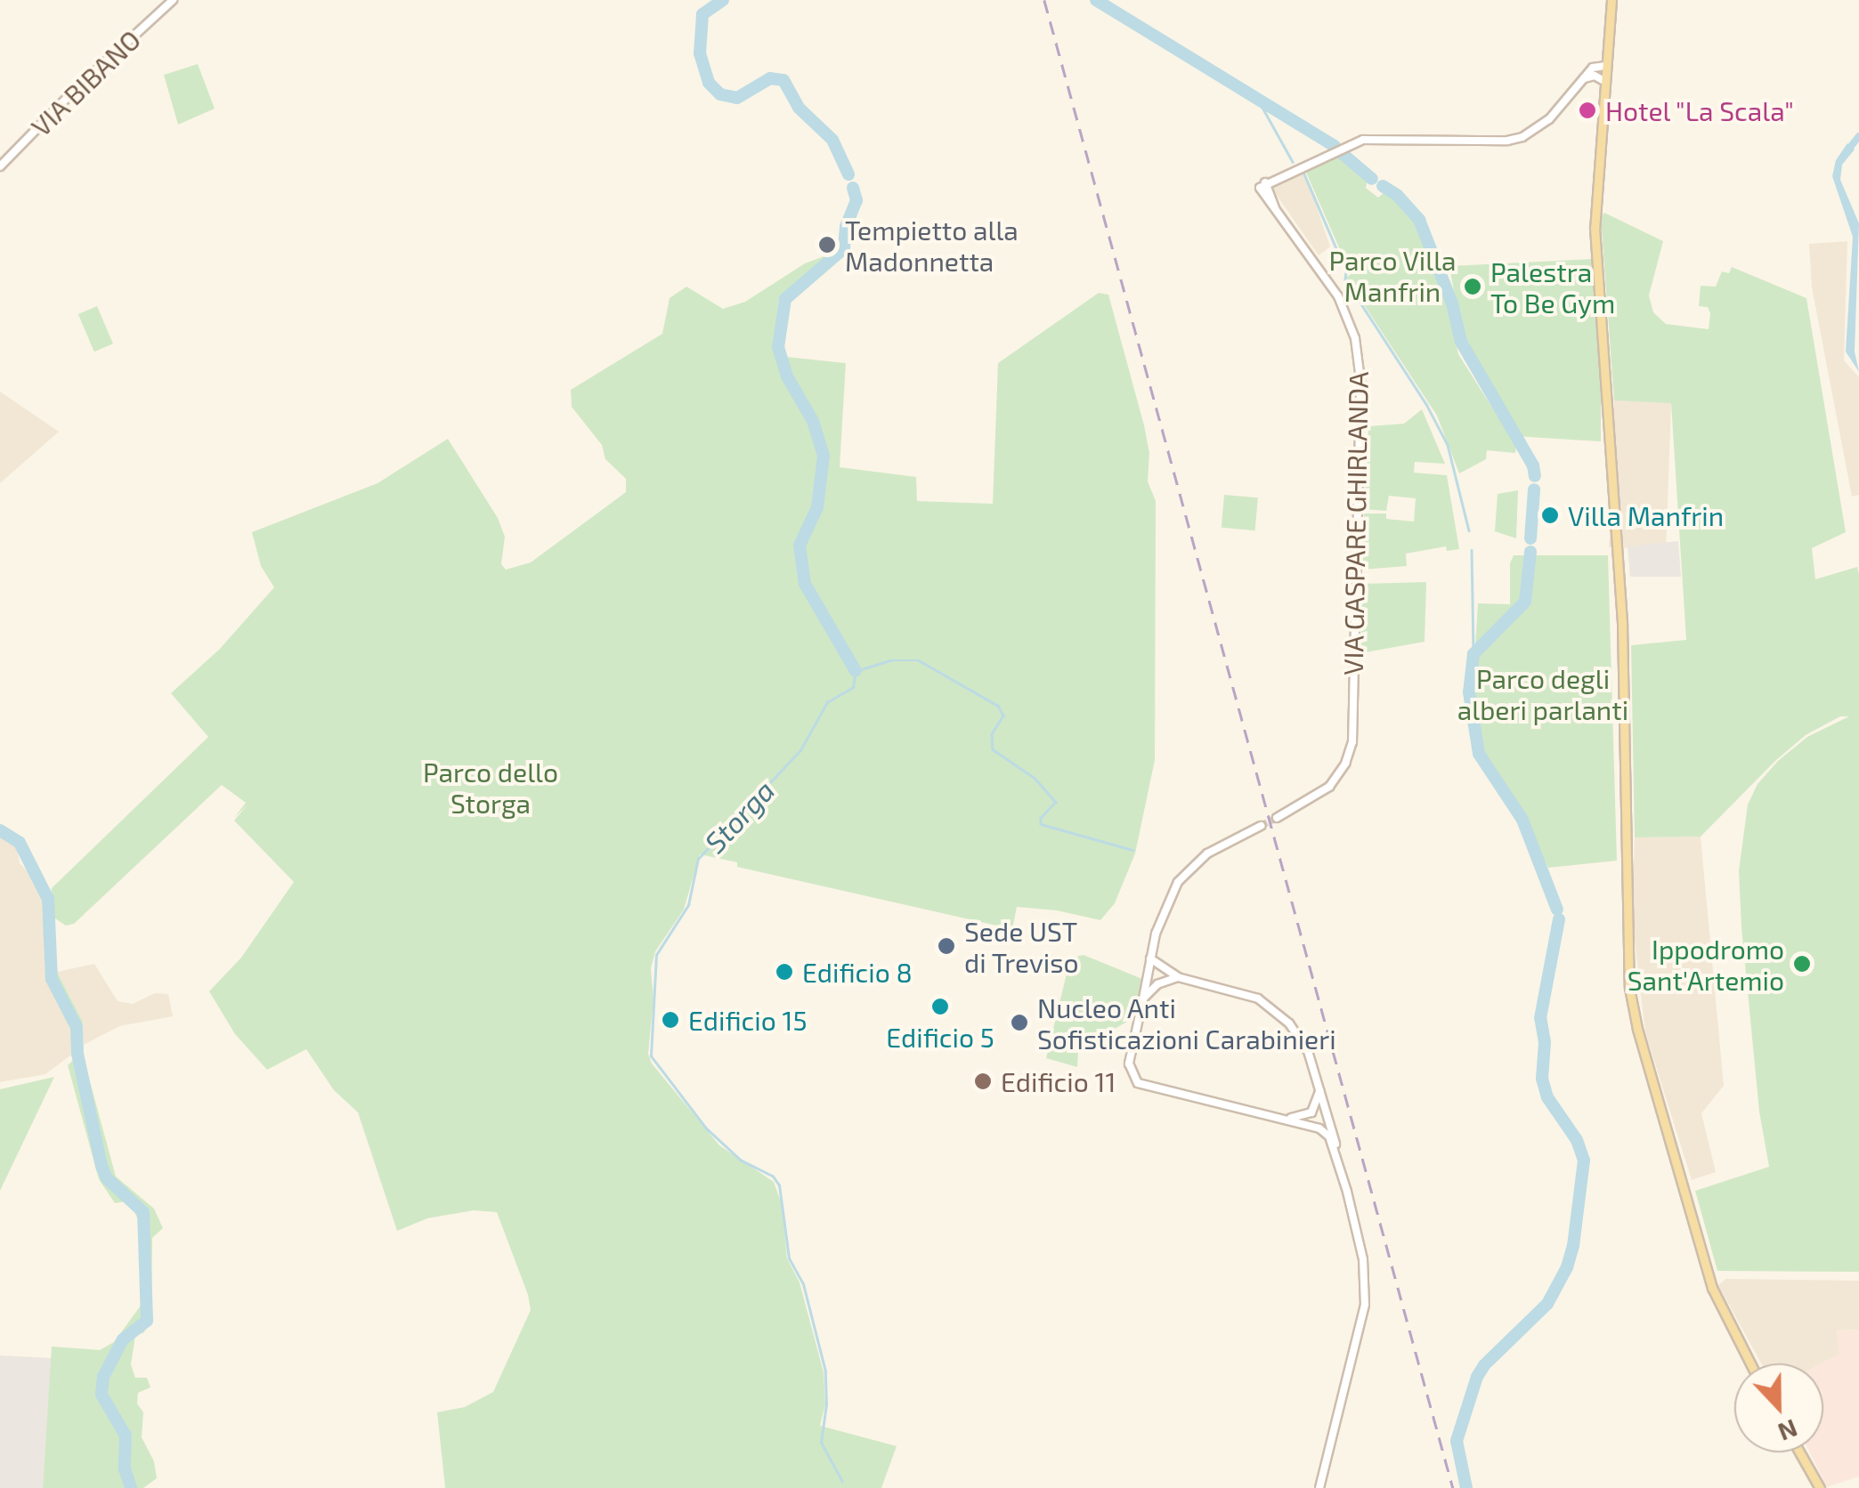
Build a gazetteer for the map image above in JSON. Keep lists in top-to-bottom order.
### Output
{
  "streets": {
    "street": ["VIA BIBANO", "VIA GASPARE GHIRLANDA"]
  },
  "water": ["Storga"],
  "parks": ["Parco Villa Manfrin", "Parco degli alberi parlanti", "Parco dello Storga"],
  "places": [
    "Hotel \"La Scala\"",
    "Tempietto alla Madonnetta",
    "Palestra To Be Gym",
    "Villa Manfrin",
    "Sede UST di Treviso",
    "Ippodromo Sant'Artemio",
    "Edificio 8",
    "Edificio 5",
    "Edificio 15",
    "Nucleo Anti Sofisticazioni Carabinieri",
    "Edificio 11"
  ],
  "north": "bottom"
}
